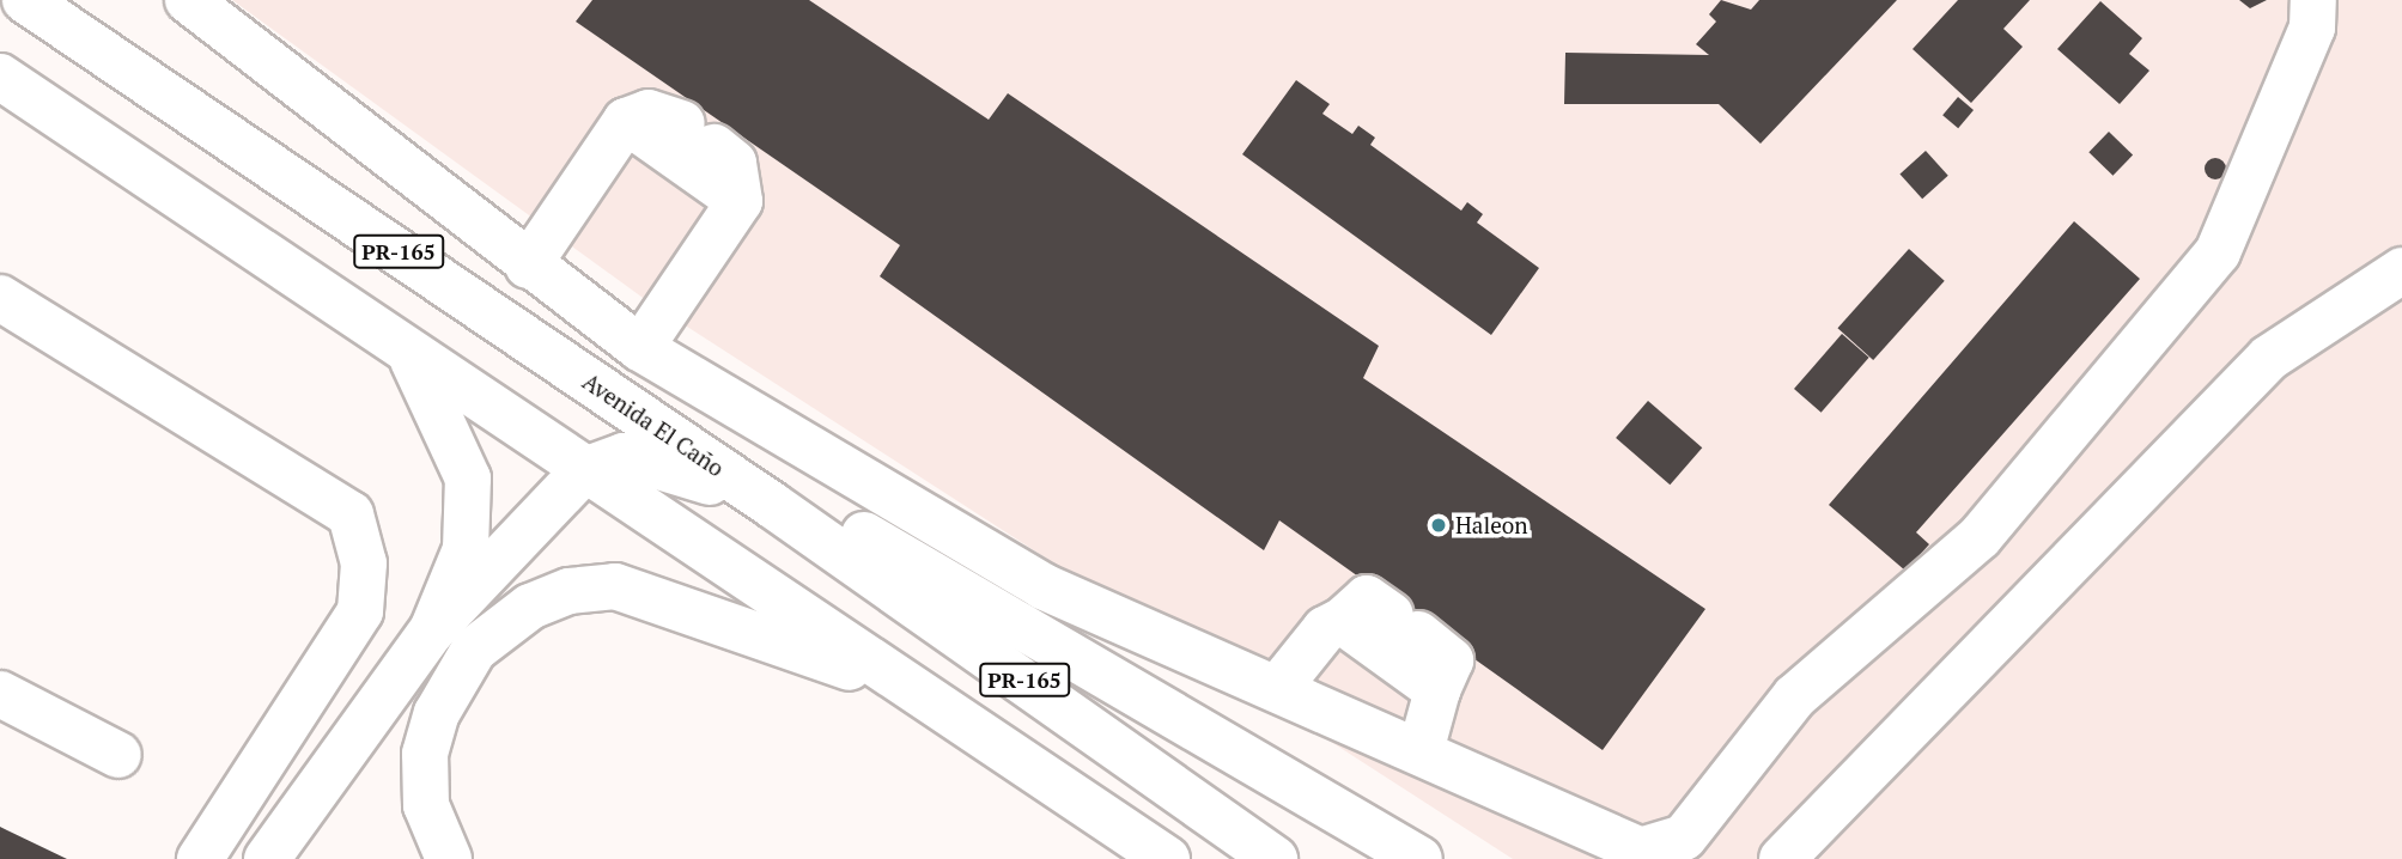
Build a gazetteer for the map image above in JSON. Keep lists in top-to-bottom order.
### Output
{
  "streets": {
    "main road": ["PR-165", "Avenida El Caño"]
  },
  "places": ["Haleon"]
}
